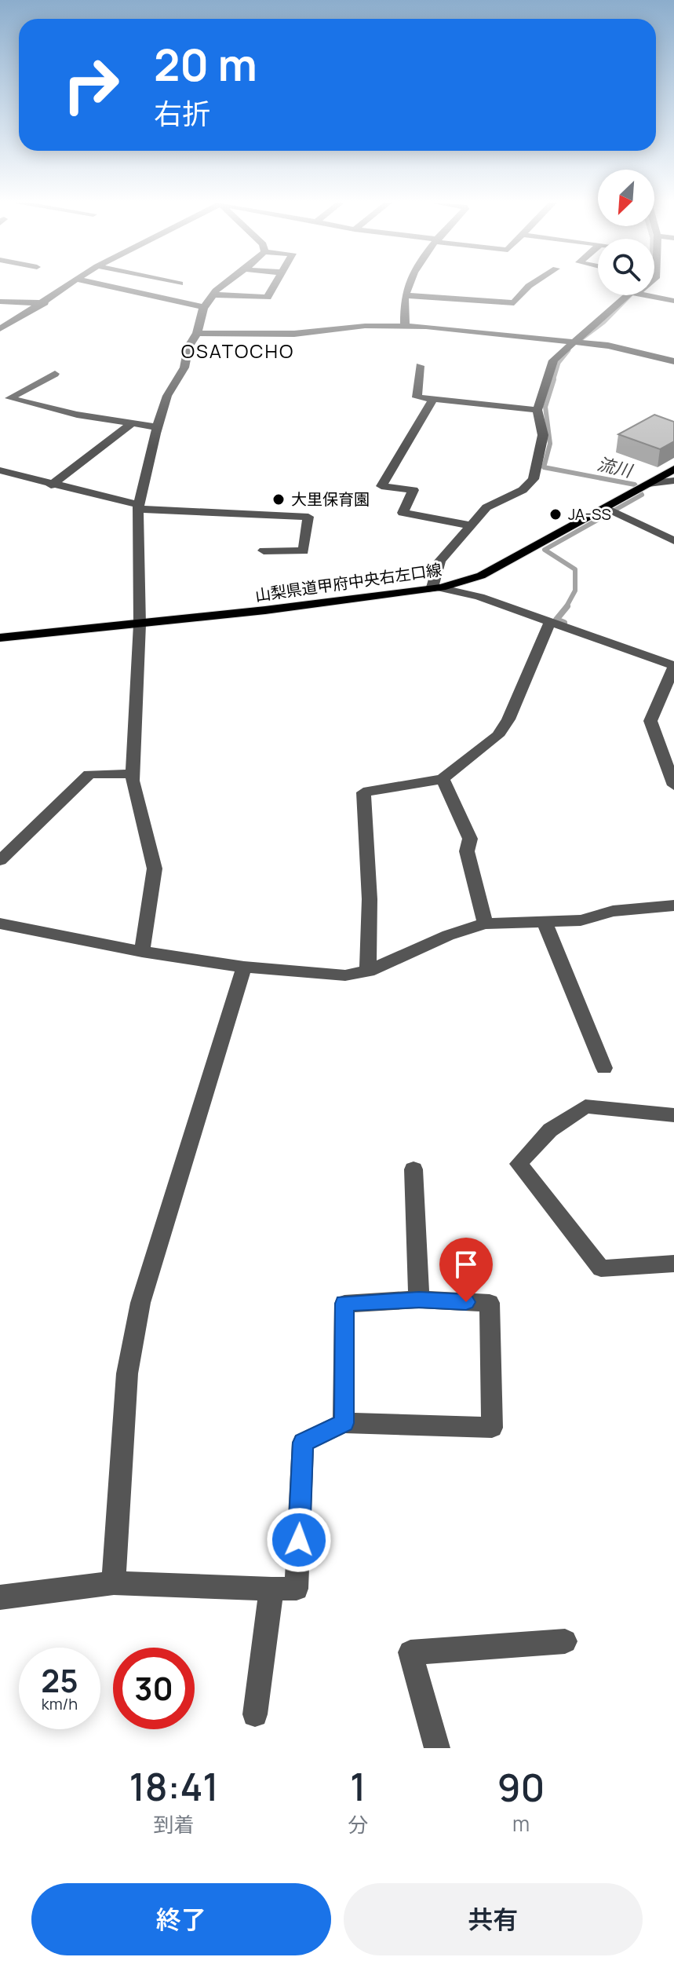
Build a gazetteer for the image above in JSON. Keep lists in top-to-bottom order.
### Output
{
  "streets": {
    "main road": ["山梨県道甲府中央右左口線"]
  },
  "districts": ["OSATOCHO"],
  "water": ["流川"],
  "places": ["大里保育園", "JA-SS"],
  "north": "bottom left",
  "page": {
    "turn": ["20 m", "右折"],
    "speed": "25 km/h",
    "limit": "30",
    "eta": [
      "18:41",
      "到着",
      "1",
      "分",
      "90",
      "m"
    ],
    "buttons": ["終了", "共有"]
  }
}
